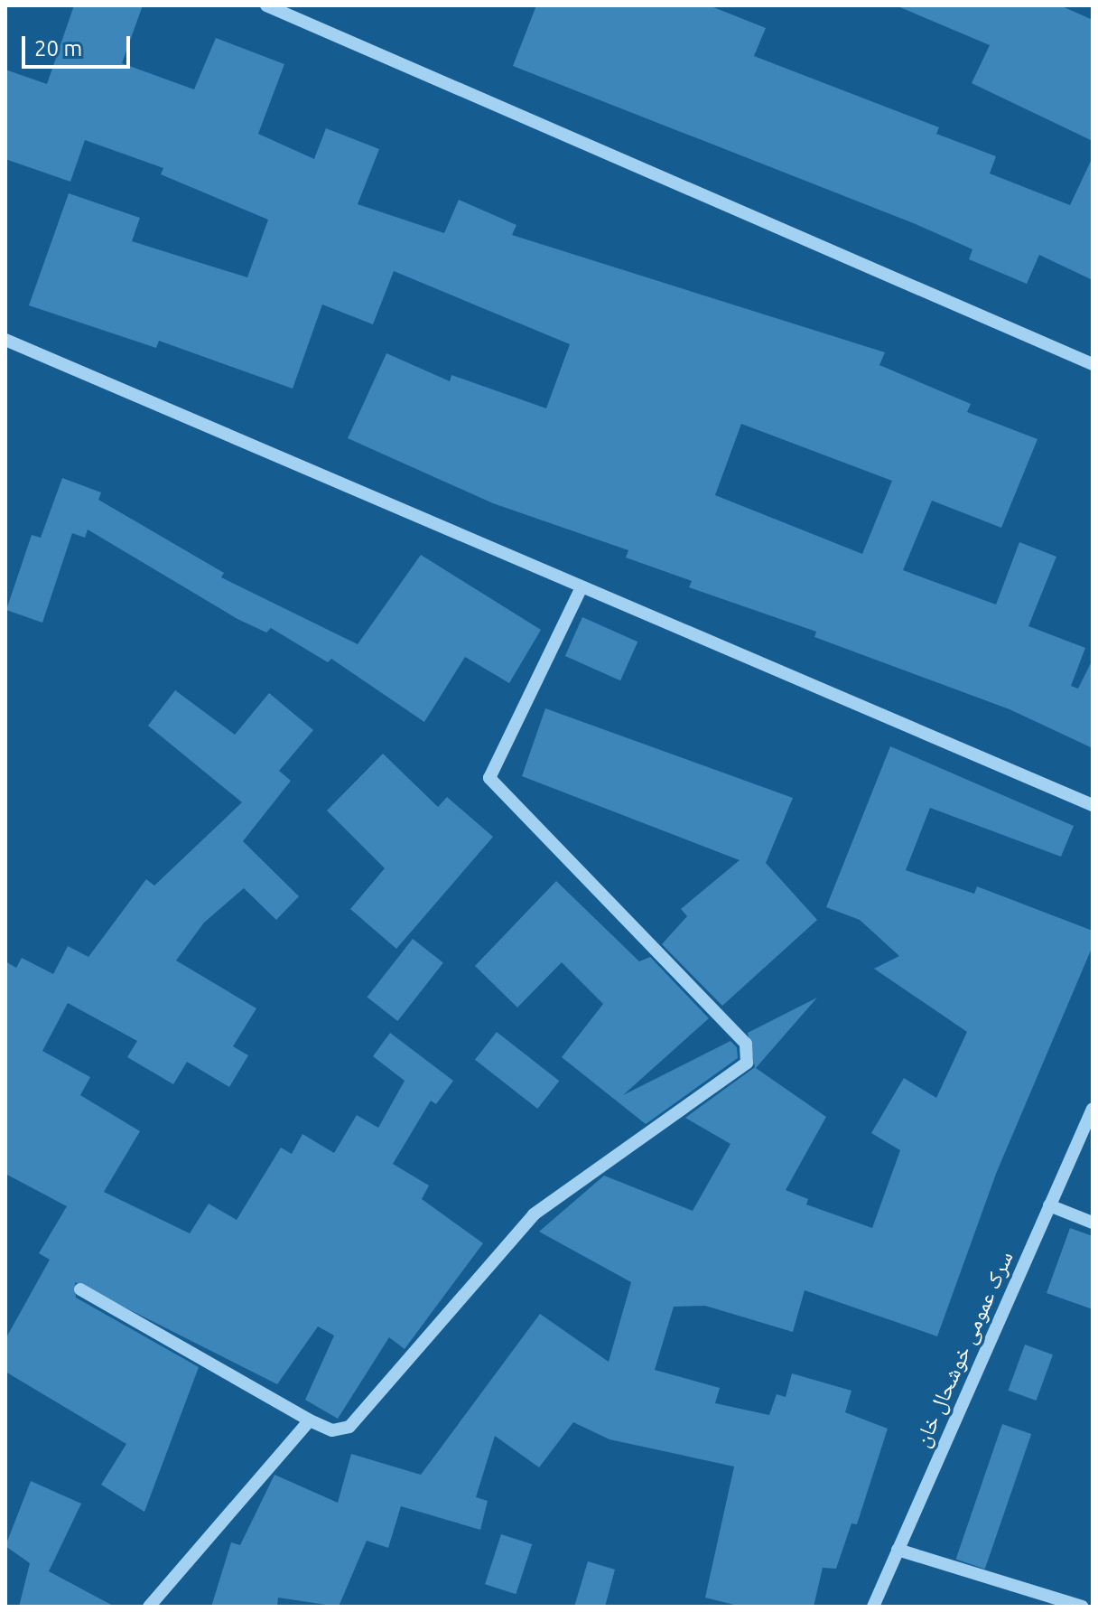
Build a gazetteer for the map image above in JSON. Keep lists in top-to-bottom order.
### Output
{
  "streets": {
    "street": ["سرک عمومی خوشحال خان"]
  },
  "scale_bar": "20 m"
}
